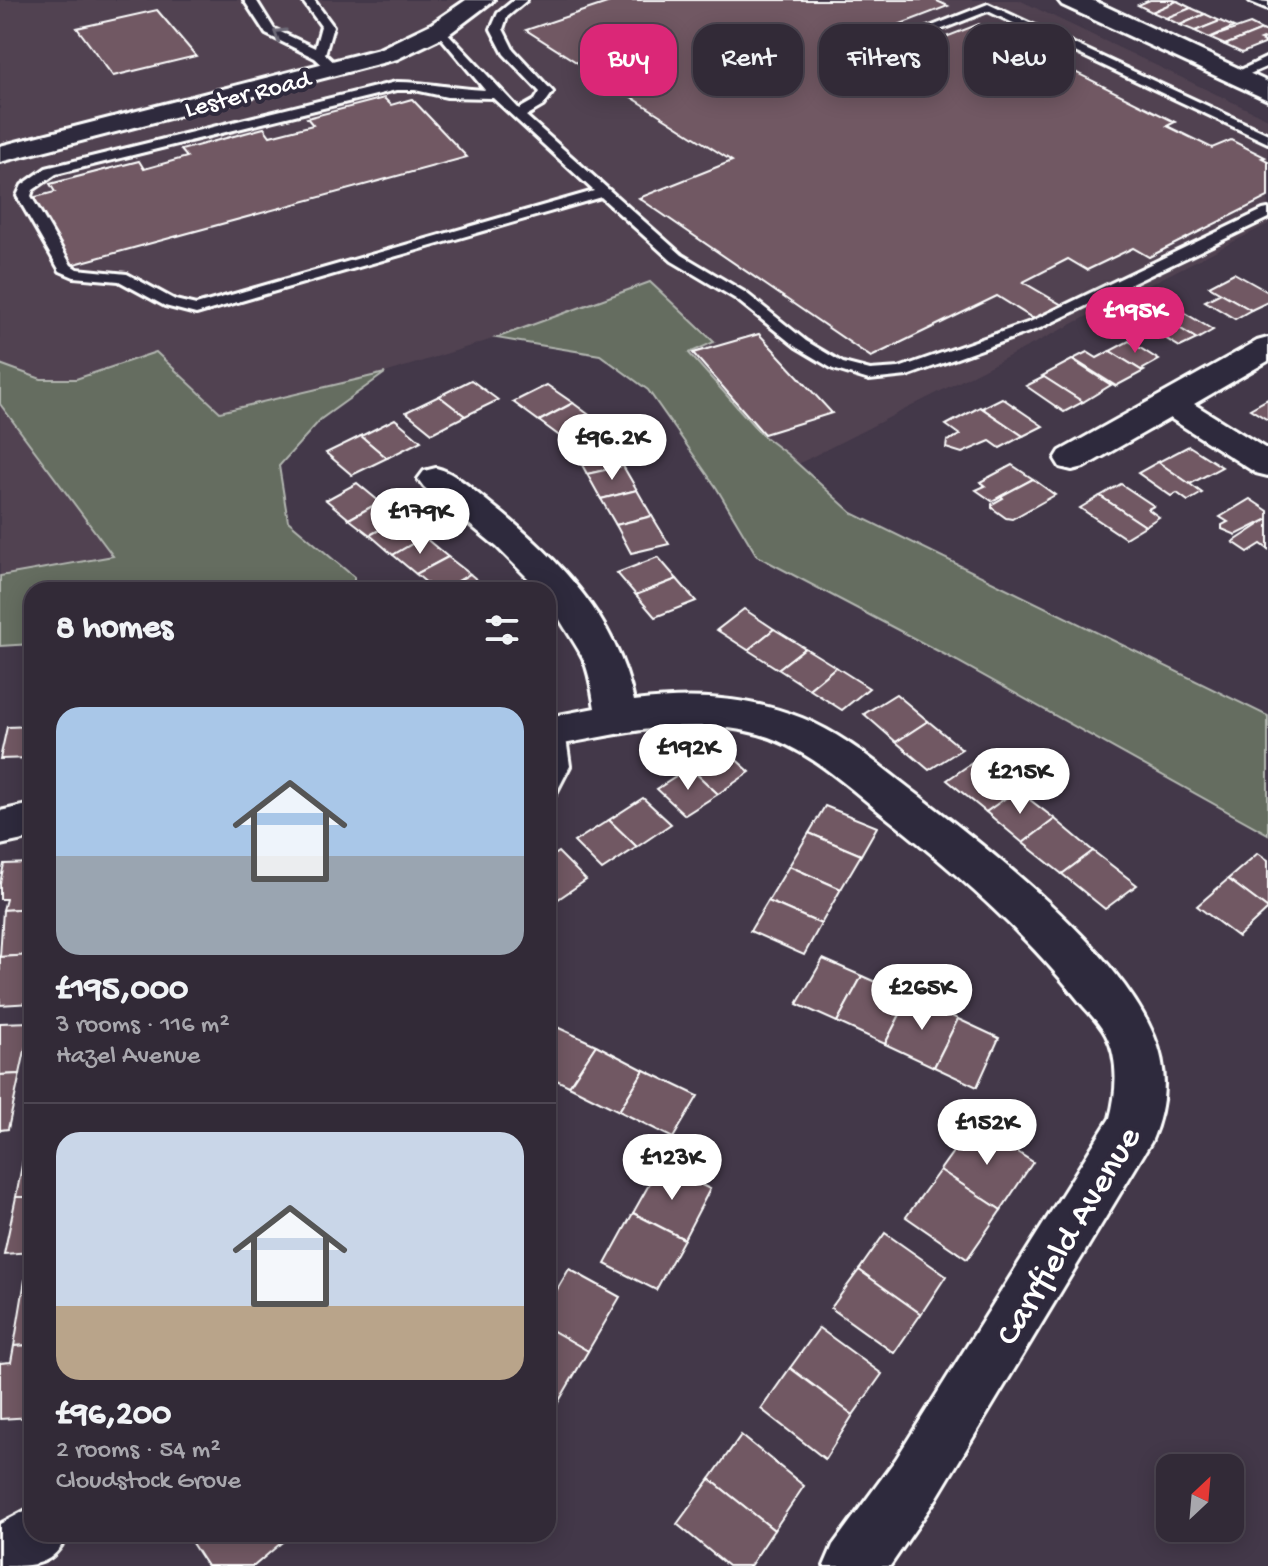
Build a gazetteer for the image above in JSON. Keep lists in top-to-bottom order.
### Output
{
  "streets": {
    "street": ["Lester Road", "Carrfield Avenue"]
  },
  "north": "top right",
  "page": {
    "chip": [
      "Buy",
      "Rent",
      "Filters",
      "New"
    ],
    "price": [
      "£195K",
      "£96.2K",
      "£179K",
      "£192K",
      "£215K",
      "£265K",
      "£152K",
      "£123K"
    ],
    "heading": "8 homes",
    "list": [
      {
        "name": "£195,000",
        "note": "3 rooms · 116 m² · Hazel Avenue"
      },
      {
        "name": "£96,200",
        "note": "2 rooms · 54 m² · Cloudstock Grove"
      }
    ]
  }
}
